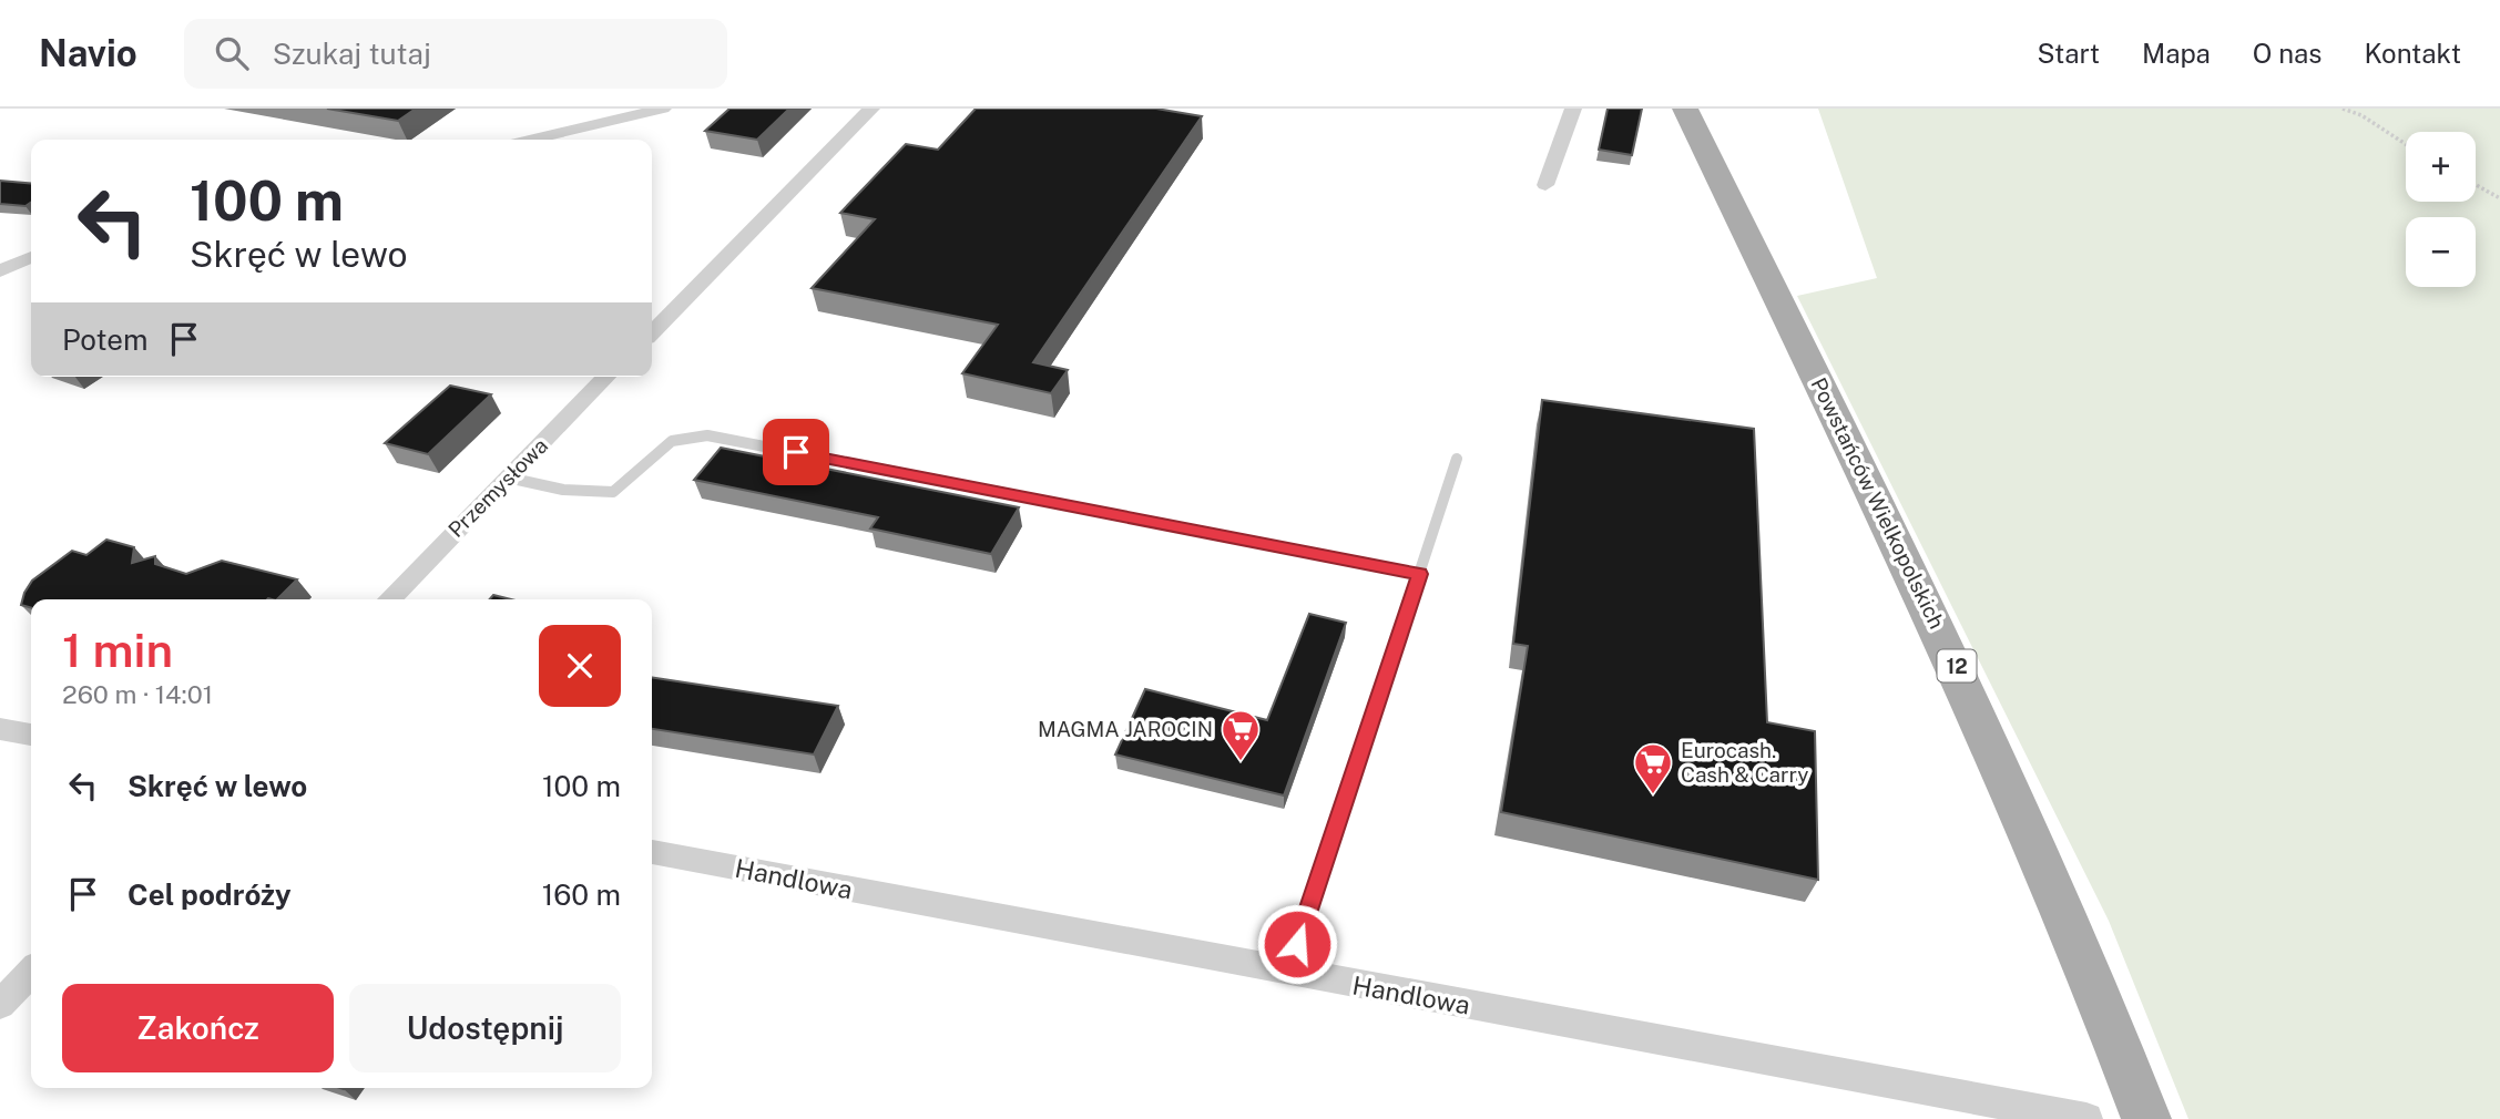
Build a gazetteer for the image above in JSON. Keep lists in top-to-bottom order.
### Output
{
  "streets": {
    "main road": ["Powstańców Wielkopolskich", "12"],
    "street": ["Przemysłowa", "Handlowa"]
  },
  "places": {
    "supermarket": ["MAGMA JAROCIN", "Eurocash. Cash & Carry"]
  },
  "page": {
    "header": "Navio",
    "search": "Szukaj tutaj",
    "nav": [
      "Start",
      "Mapa",
      "O nas",
      "Kontakt"
    ],
    "map_buttons": ["+", "−"],
    "turn": ["100 m", "Skręć w lewo"],
    "then": "Potem",
    "heading": ["1 min", "260 m · 14:01"],
    "list": [
      {
        "name": "Skręć w lewo",
        "value": "100 m"
      },
      {
        "name": "Cel podróży",
        "value": "160 m"
      }
    ],
    "buttons": ["Zakończ", "Udostępnij"]
  }
}
